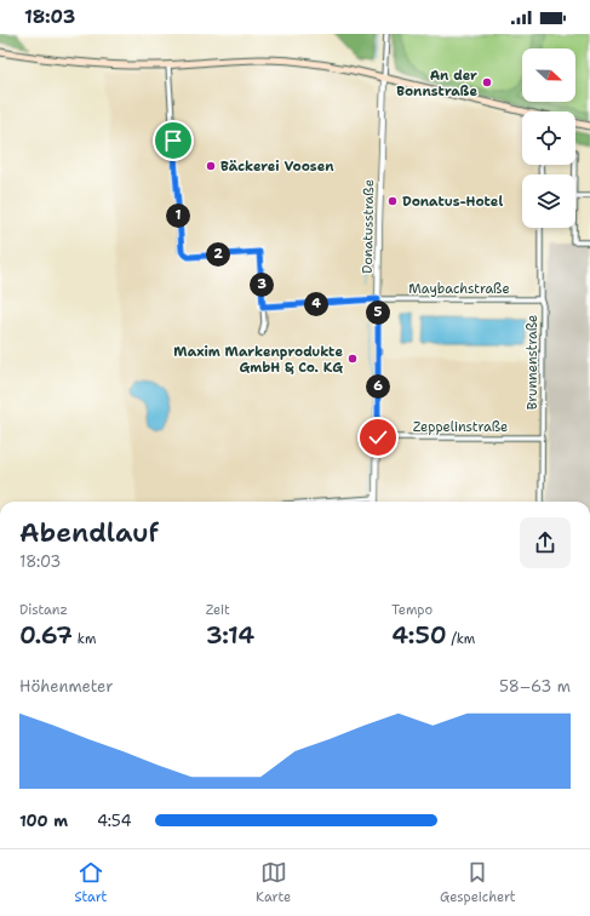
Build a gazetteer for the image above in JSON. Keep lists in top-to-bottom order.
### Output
{
  "streets": {
    "street": [
      "Donatusstraße",
      "Maybachstraße",
      "Brunnenstraße",
      "Zeppelinstraße"
    ]
  },
  "crossings": [
    ["Donatusstraße", "Maybachstraße"],
    ["Donatusstraße", "Zeppelinstraße"],
    ["Maybachstraße", "Brunnenstraße"],
    ["Brunnenstraße", "Zeppelinstraße"]
  ],
  "places": [
    "An der Bonnstraße",
    "Bäckerei Voosen",
    "Donatus-Hotel",
    "Maxim Markenprodukte GmbH & Co. KG"
  ],
  "north": "right",
  "page": {
    "status": "18:03",
    "pins": [
      "1",
      "2",
      "3",
      "4",
      "5",
      "6"
    ],
    "heading": ["Abendlauf", "18:03"],
    "stats": [
      ["Distanz", "0.67 km"],
      ["Zeit", "3:14"],
      ["Tempo", "4:50 /km"]
    ],
    "chart": ["Höhenmeter", "58–63 m"],
    "list": [
      {
        "name": "100 m",
        "note": "4:54"
      }
    ],
    "tabs": ["Start", "Karte", "Gespeichert"]
  }
}
